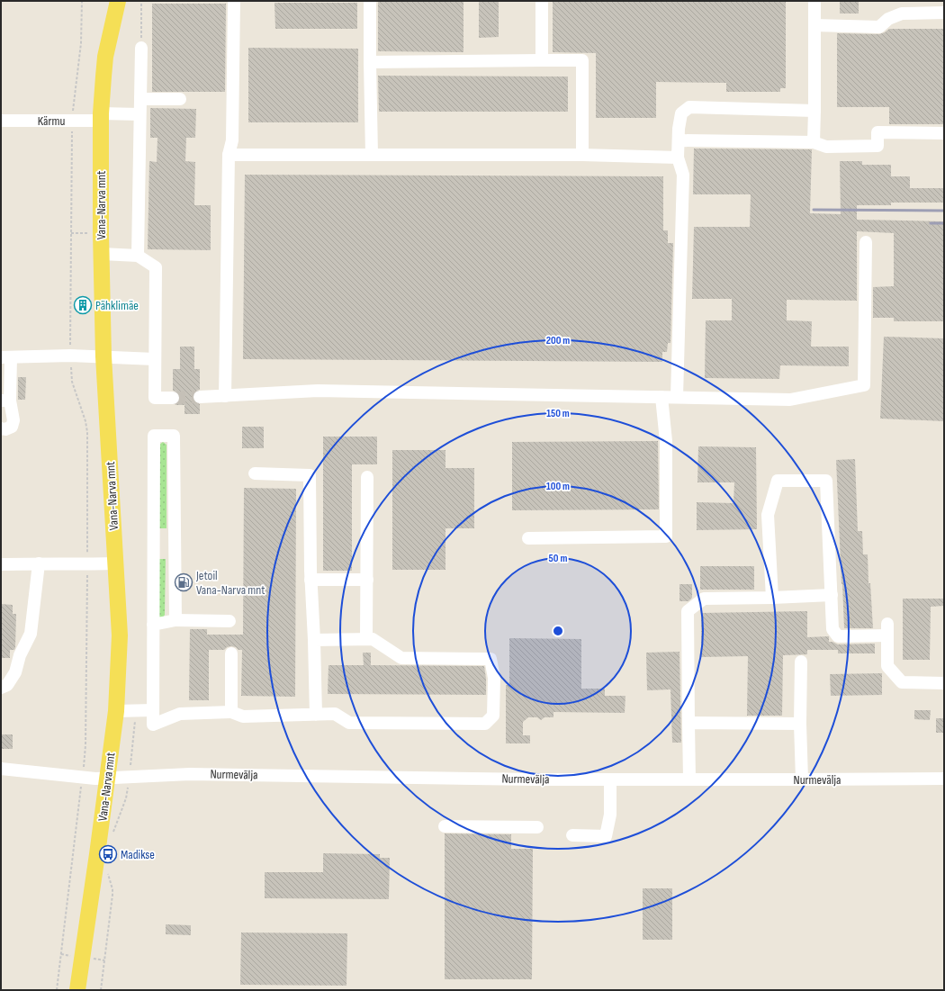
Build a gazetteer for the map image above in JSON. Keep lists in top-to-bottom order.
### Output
{
  "streets": {
    "main road": ["Vana-Narva mnt"],
    "street": ["Kärmu", "Nurmevälja"]
  },
  "crossings": [
    ["Kärmu", "Vana-Narva mnt"],
    ["Vana-Narva mnt", "Nurmevälja"]
  ],
  "places": {
    "building": ["Pähklimäe"],
    "fuel station": ["Jetoil Vana-Narva mnt"],
    "bus stop": ["Madikse"]
  },
  "rings": [
    "200 m",
    "150 m",
    "100 m",
    "50 m"
  ]
}
